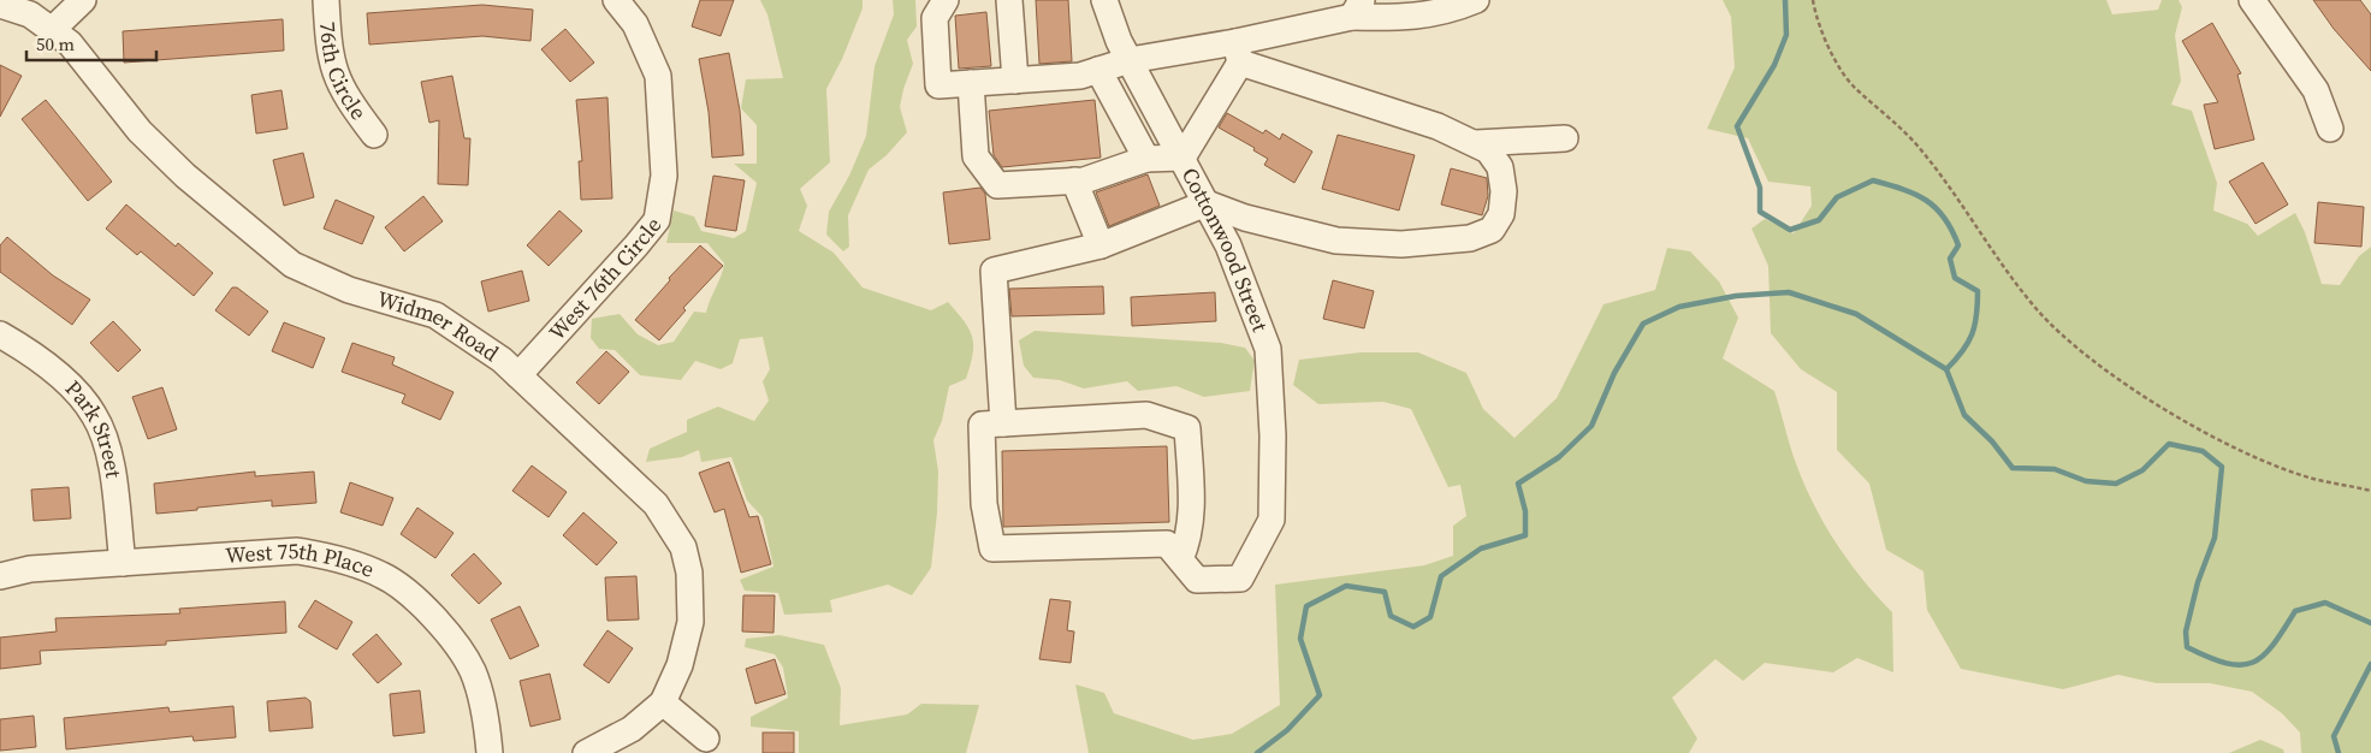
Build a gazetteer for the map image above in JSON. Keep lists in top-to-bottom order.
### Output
{
  "streets": {
    "street": [
      "76th Circle",
      "Cottonwood Street",
      "West 76th Circle",
      "Widmer Road",
      "Park Street",
      "West 75th Place"
    ]
  },
  "crossings": [
    ["West 76th Circle", "Widmer Road"],
    ["Park Street", "West 75th Place"]
  ],
  "scale_bar": "50 m"
}
